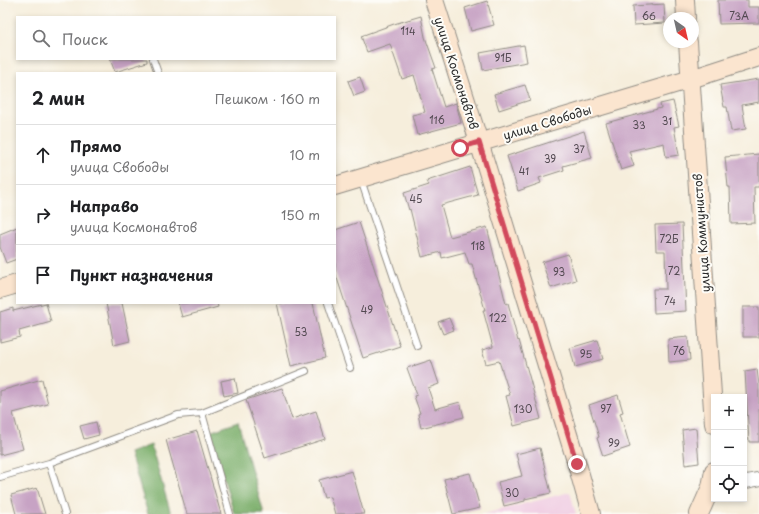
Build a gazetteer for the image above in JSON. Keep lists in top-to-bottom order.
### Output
{
  "streets": {
    "street": ["улица Космонавтов", "улица Свободы", "улица Коммунистов"]
  },
  "crossings": [
    ["улица Космонавтов", "улица Свободы"],
    ["улица Свободы", "улица Коммунистов"]
  ],
  "house_numbers": [
    "66",
    "73А",
    "114",
    "91Б",
    "116",
    "31",
    "33",
    "37",
    "39",
    "41",
    "45",
    "72Б",
    "118",
    "72",
    "93",
    "74",
    "49",
    "122",
    "53",
    "76",
    "95",
    "130",
    "97",
    "99",
    "30"
  ],
  "north": "bottom right",
  "page": {
    "search": "Поиск",
    "heading": ["2 мин", "Пешком · 160 m"],
    "list": [
      ["Прямо", "улица Свободы", "10 m"],
      ["Направо", "улица Космонавтов", "150 m"],
      "Пункт назначения"
    ],
    "map_buttons": ["+", "−"]
  }
}
